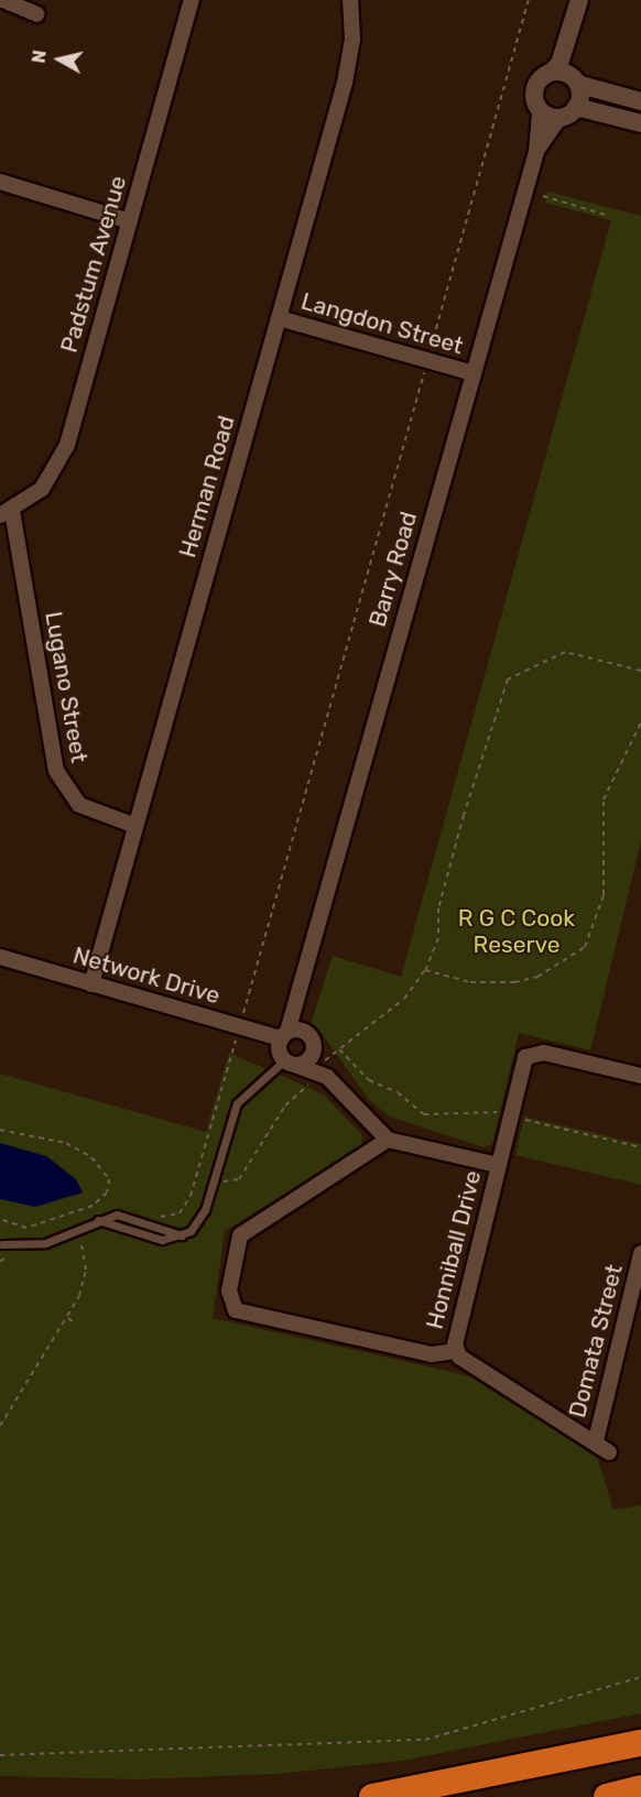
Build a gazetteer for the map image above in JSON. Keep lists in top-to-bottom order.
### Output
{
  "streets": {
    "street": [
      "Padstum Avenue",
      "Langdon Street",
      "Herman Road",
      "Barry Road",
      "Lugano Street",
      "Network Drive",
      "Honniball Drive",
      "Domata Street"
    ]
  },
  "crossings": [
    ["Padstum Avenue", "Lugano Street"],
    ["Langdon Street", "Herman Road"],
    ["Langdon Street", "Barry Road"],
    ["Herman Road", "Lugano Street"],
    ["Herman Road", "Network Drive"],
    ["Barry Road", "Network Drive"],
    ["Honniball Drive", "Domata Street"]
  ],
  "parks": ["R G C Cook Reserve"],
  "north": "left"
}
